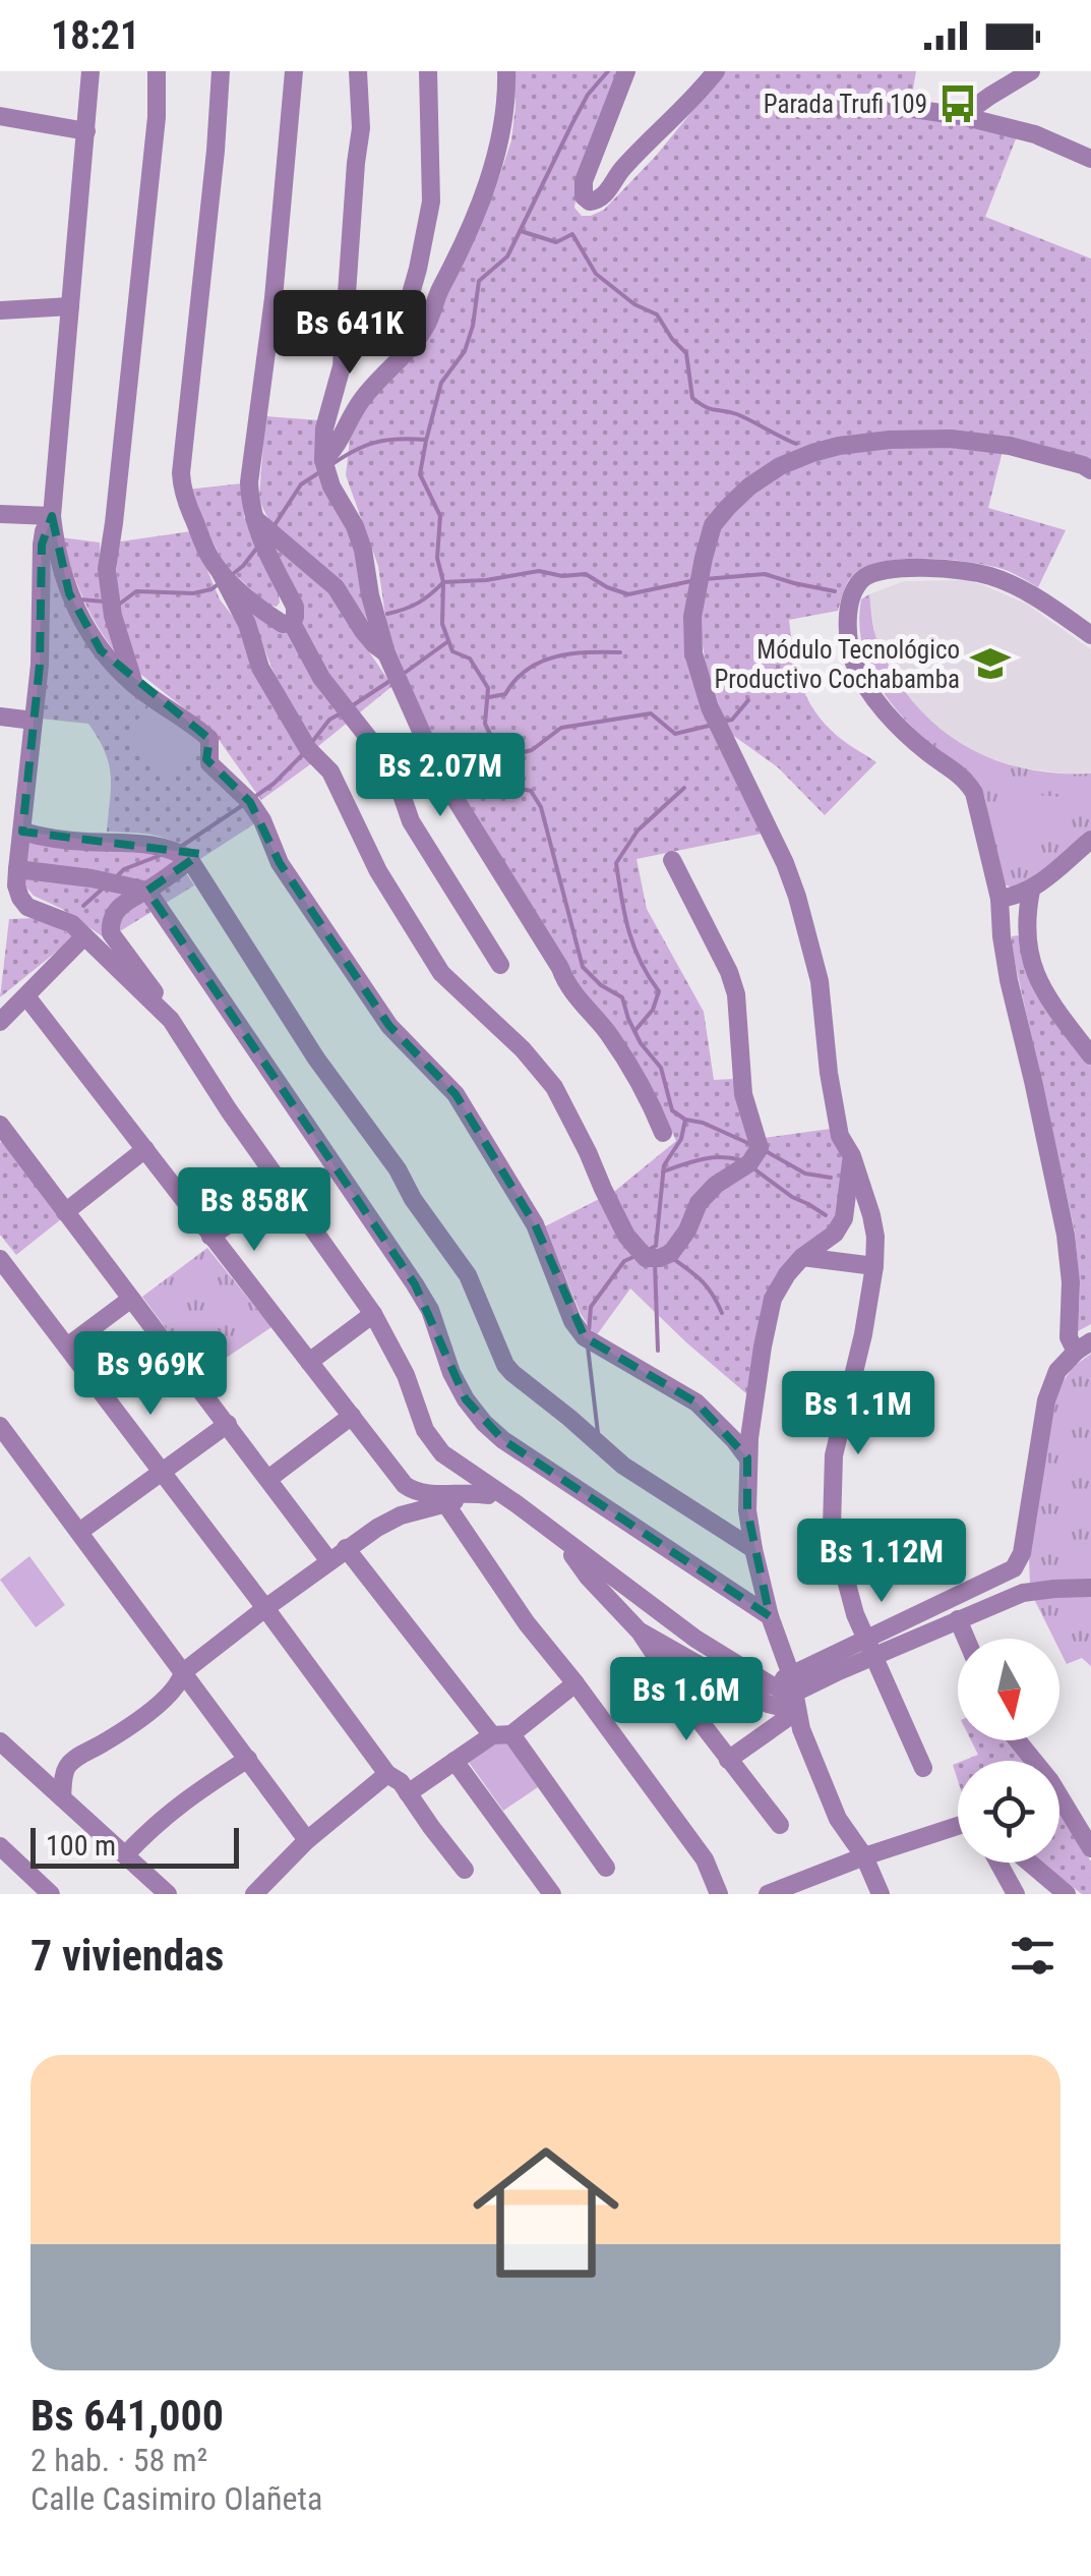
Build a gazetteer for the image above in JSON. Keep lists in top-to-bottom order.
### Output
{
  "places": {
    "bus stop": ["Parada Trufi 109"],
    "school or university": ["Módulo Tecnológico Productivo Cochabamba"]
  },
  "scale_bar": "100 m",
  "north": "bottom",
  "page": {
    "status": "18:21",
    "price": [
      "Bs 641K",
      "Bs 2.07M",
      "Bs 858K",
      "Bs 969K",
      "Bs 1.1M",
      "Bs 1.12M",
      "Bs 1.6M"
    ],
    "scale": "100 m",
    "heading": "7 viviendas",
    "list": [
      {
        "name": "Bs 641,000",
        "note": "2 hab. · 58 m² · Calle Casimiro Olañeta"
      }
    ]
  }
}
